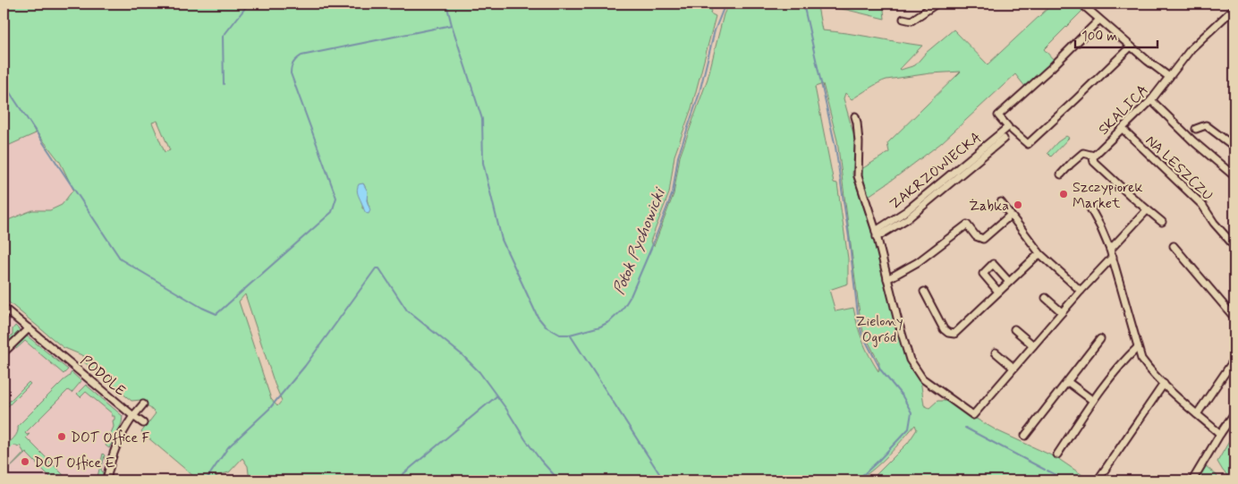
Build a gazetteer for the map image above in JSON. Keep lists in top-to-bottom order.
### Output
{
  "streets": {
    "street": [
      "SKALICA",
      "NA LESZCZU",
      "ZAKRZOWIECKA",
      "PODOLE"
    ]
  },
  "crossings": [
    ["SKALICA", "NA LESZCZU"]
  ],
  "water": ["Potok Pychowicki"],
  "parks": ["Zielony Ogród"],
  "places": [
    "Szczypiorek Market",
    "Żabka",
    "DOT Office F",
    "DOT Office E"
  ],
  "scale_bar": "100 m"
}
